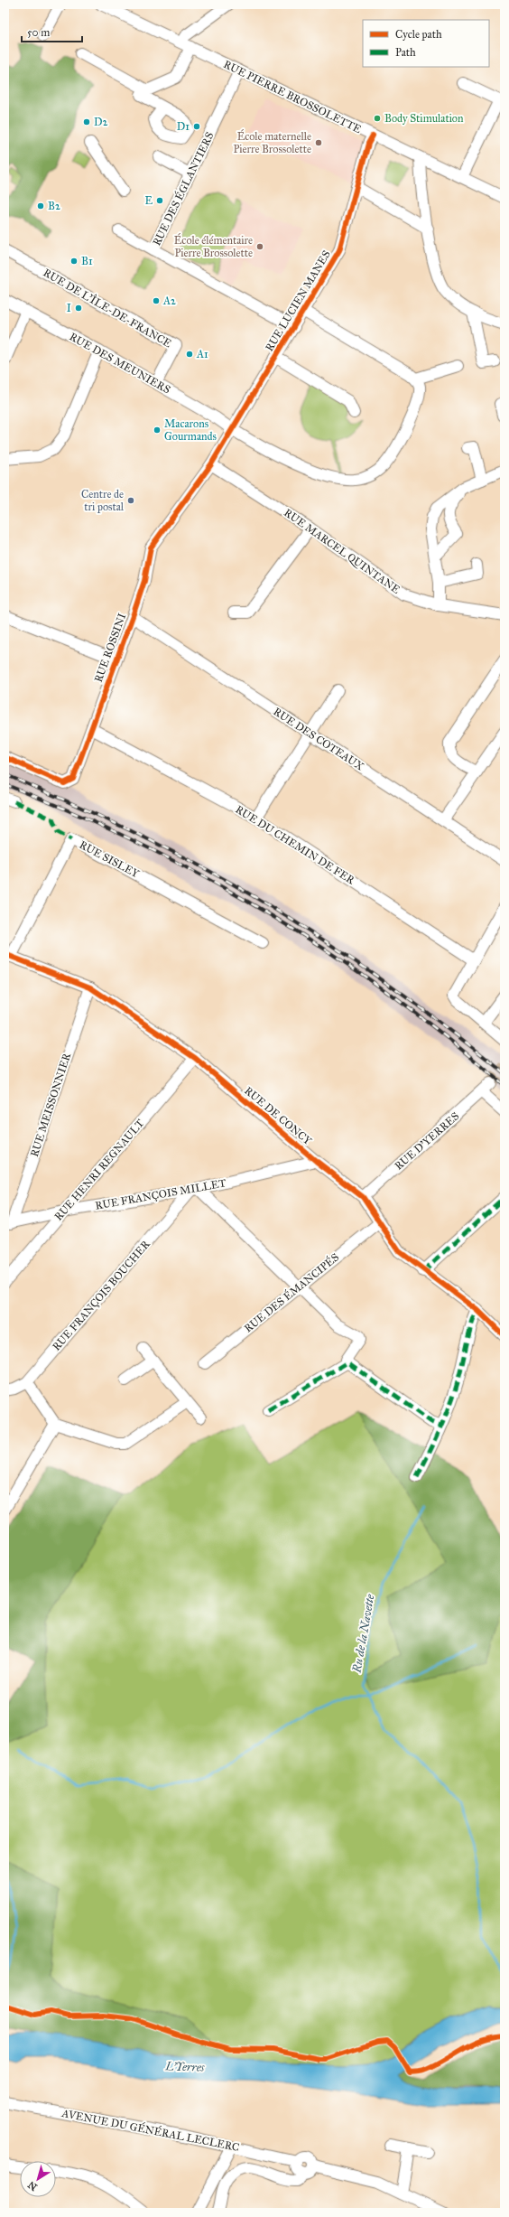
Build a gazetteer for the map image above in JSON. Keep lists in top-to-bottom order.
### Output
{
  "streets": {
    "street": [
      "RUE PIERRE BROSSOLETTE",
      "RUE DES ÉGLANTIERS",
      "RUE LUCIEN MANES",
      "RUE DE L'ÎLE-DE-FRANCE",
      "RUE DES MEUNIERS",
      "RUE MARCEL QUINTANE",
      "RUE ROSSINI",
      "RUE DES COTEAUX",
      "RUE DU CHEMIN DE FER",
      "RUE SISLEY",
      "RUE MEISSONNIER",
      "RUE DE CONCY",
      "RUE D'YERRES",
      "RUE HENRI REGNAULT",
      "RUE FRANÇOIS MILLET",
      "RUE DES ÉMANCIPÉS",
      "RUE FRANÇOIS BOUCHER",
      "AVENUE DU GÉNÉRAL LECLERC"
    ]
  },
  "crossings": [
    ["RUE PIERRE BROSSOLETTE", "RUE DES ÉGLANTIERS"],
    ["RUE PIERRE BROSSOLETTE", "RUE LUCIEN MANES"],
    ["RUE DES ÉGLANTIERS", "RUE LUCIEN MANES"],
    ["RUE LUCIEN MANES", "RUE DES MEUNIERS"],
    ["RUE LUCIEN MANES", "RUE MARCEL QUINTANE"],
    ["RUE LUCIEN MANES", "RUE ROSSINI"],
    ["RUE DE L'ÎLE-DE-FRANCE", "RUE DES MEUNIERS"],
    ["RUE MARCEL QUINTANE", "RUE ROSSINI"],
    ["RUE ROSSINI", "RUE DES COTEAUX"],
    ["RUE ROSSINI", "RUE DU CHEMIN DE FER"],
    ["RUE SISLEY", "RUE DE CONCY"],
    ["RUE MEISSONNIER", "RUE DE CONCY"],
    ["RUE MEISSONNIER", "RUE FRANÇOIS MILLET"],
    ["RUE DE CONCY", "RUE D'YERRES"],
    ["RUE DE CONCY", "RUE HENRI REGNAULT"],
    ["RUE DE CONCY", "RUE FRANÇOIS MILLET"],
    ["RUE DE CONCY", "RUE DES ÉMANCIPÉS"],
    ["RUE HENRI REGNAULT", "RUE FRANÇOIS MILLET"],
    ["RUE FRANÇOIS MILLET", "RUE FRANÇOIS BOUCHER"]
  ],
  "water": ["Ru de la Navette", "L'Yerres"],
  "places": [
    "Body Stimulation",
    "D2",
    "D1",
    "École maternelle Pierre Brossolette",
    "E",
    "B2",
    "École élémentaire Pierre Brossolette",
    "B1",
    "A2",
    "I",
    "A1",
    "Macarons Gourmands",
    "Centre de tri postal"
  ],
  "legend": ["Cycle path", "Path"],
  "scale_bar": "50 m",
  "north": "bottom left"
}
